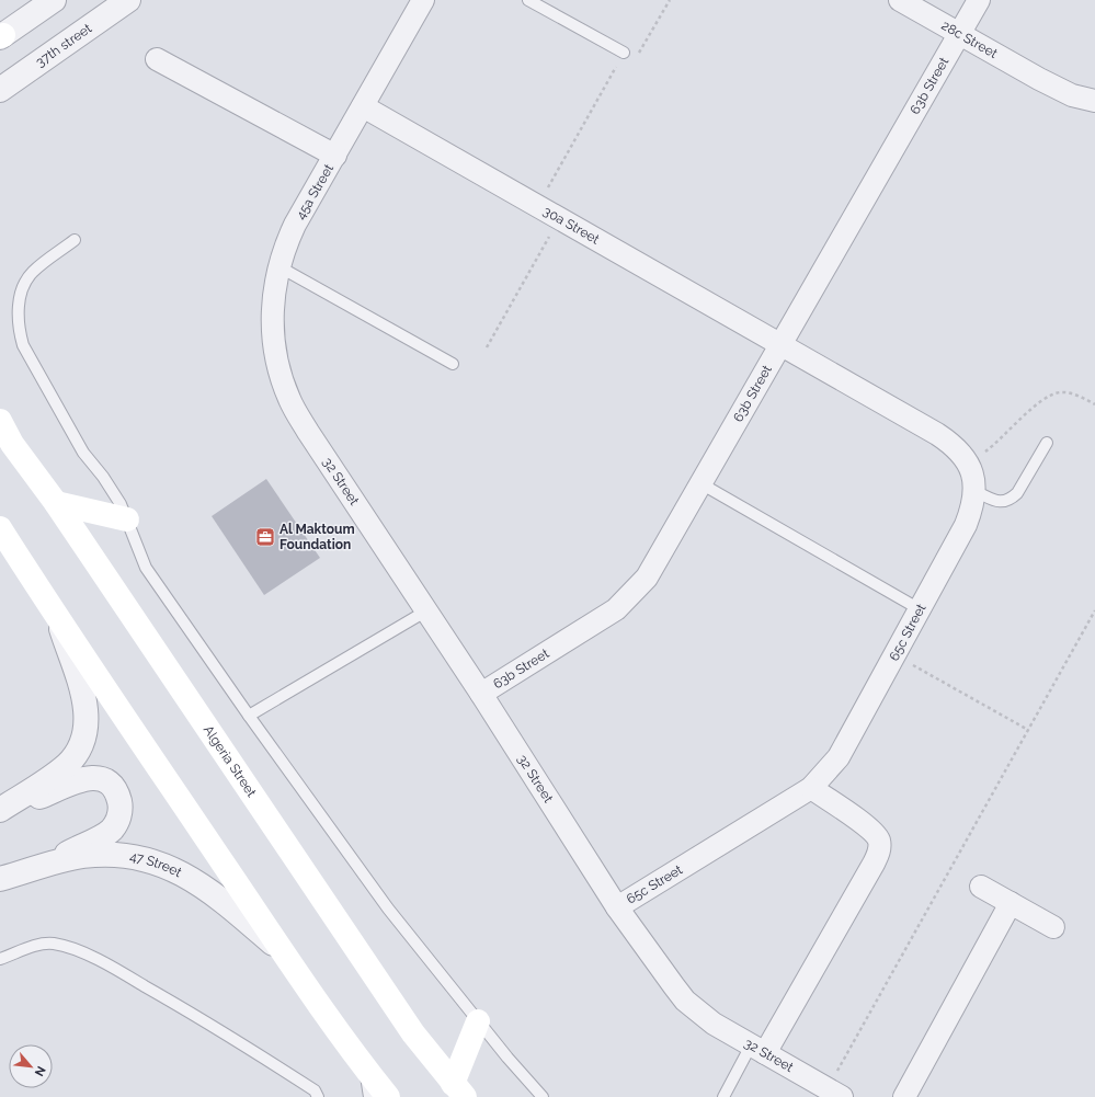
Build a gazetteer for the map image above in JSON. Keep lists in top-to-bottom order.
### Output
{
  "streets": {
    "main road": ["Algeria Street"],
    "street": [
      "28c Street",
      "37th street",
      "63b Street",
      "45a Street",
      "30a Street",
      "32 Street",
      "65c Street",
      "47 Street"
    ]
  },
  "crossings": [
    ["28c Street", "63b Street"],
    ["63b Street", "30a Street"],
    ["63b Street", "32 Street"],
    ["63b Street", "65c Street"],
    ["45a Street", "30a Street"],
    ["45a Street", "32 Street"],
    ["30a Street", "65c Street"],
    ["32 Street", "65c Street"]
  ],
  "places": {
    "office": ["Al Maktoum Foundation"]
  },
  "north": "bottom right"
}
